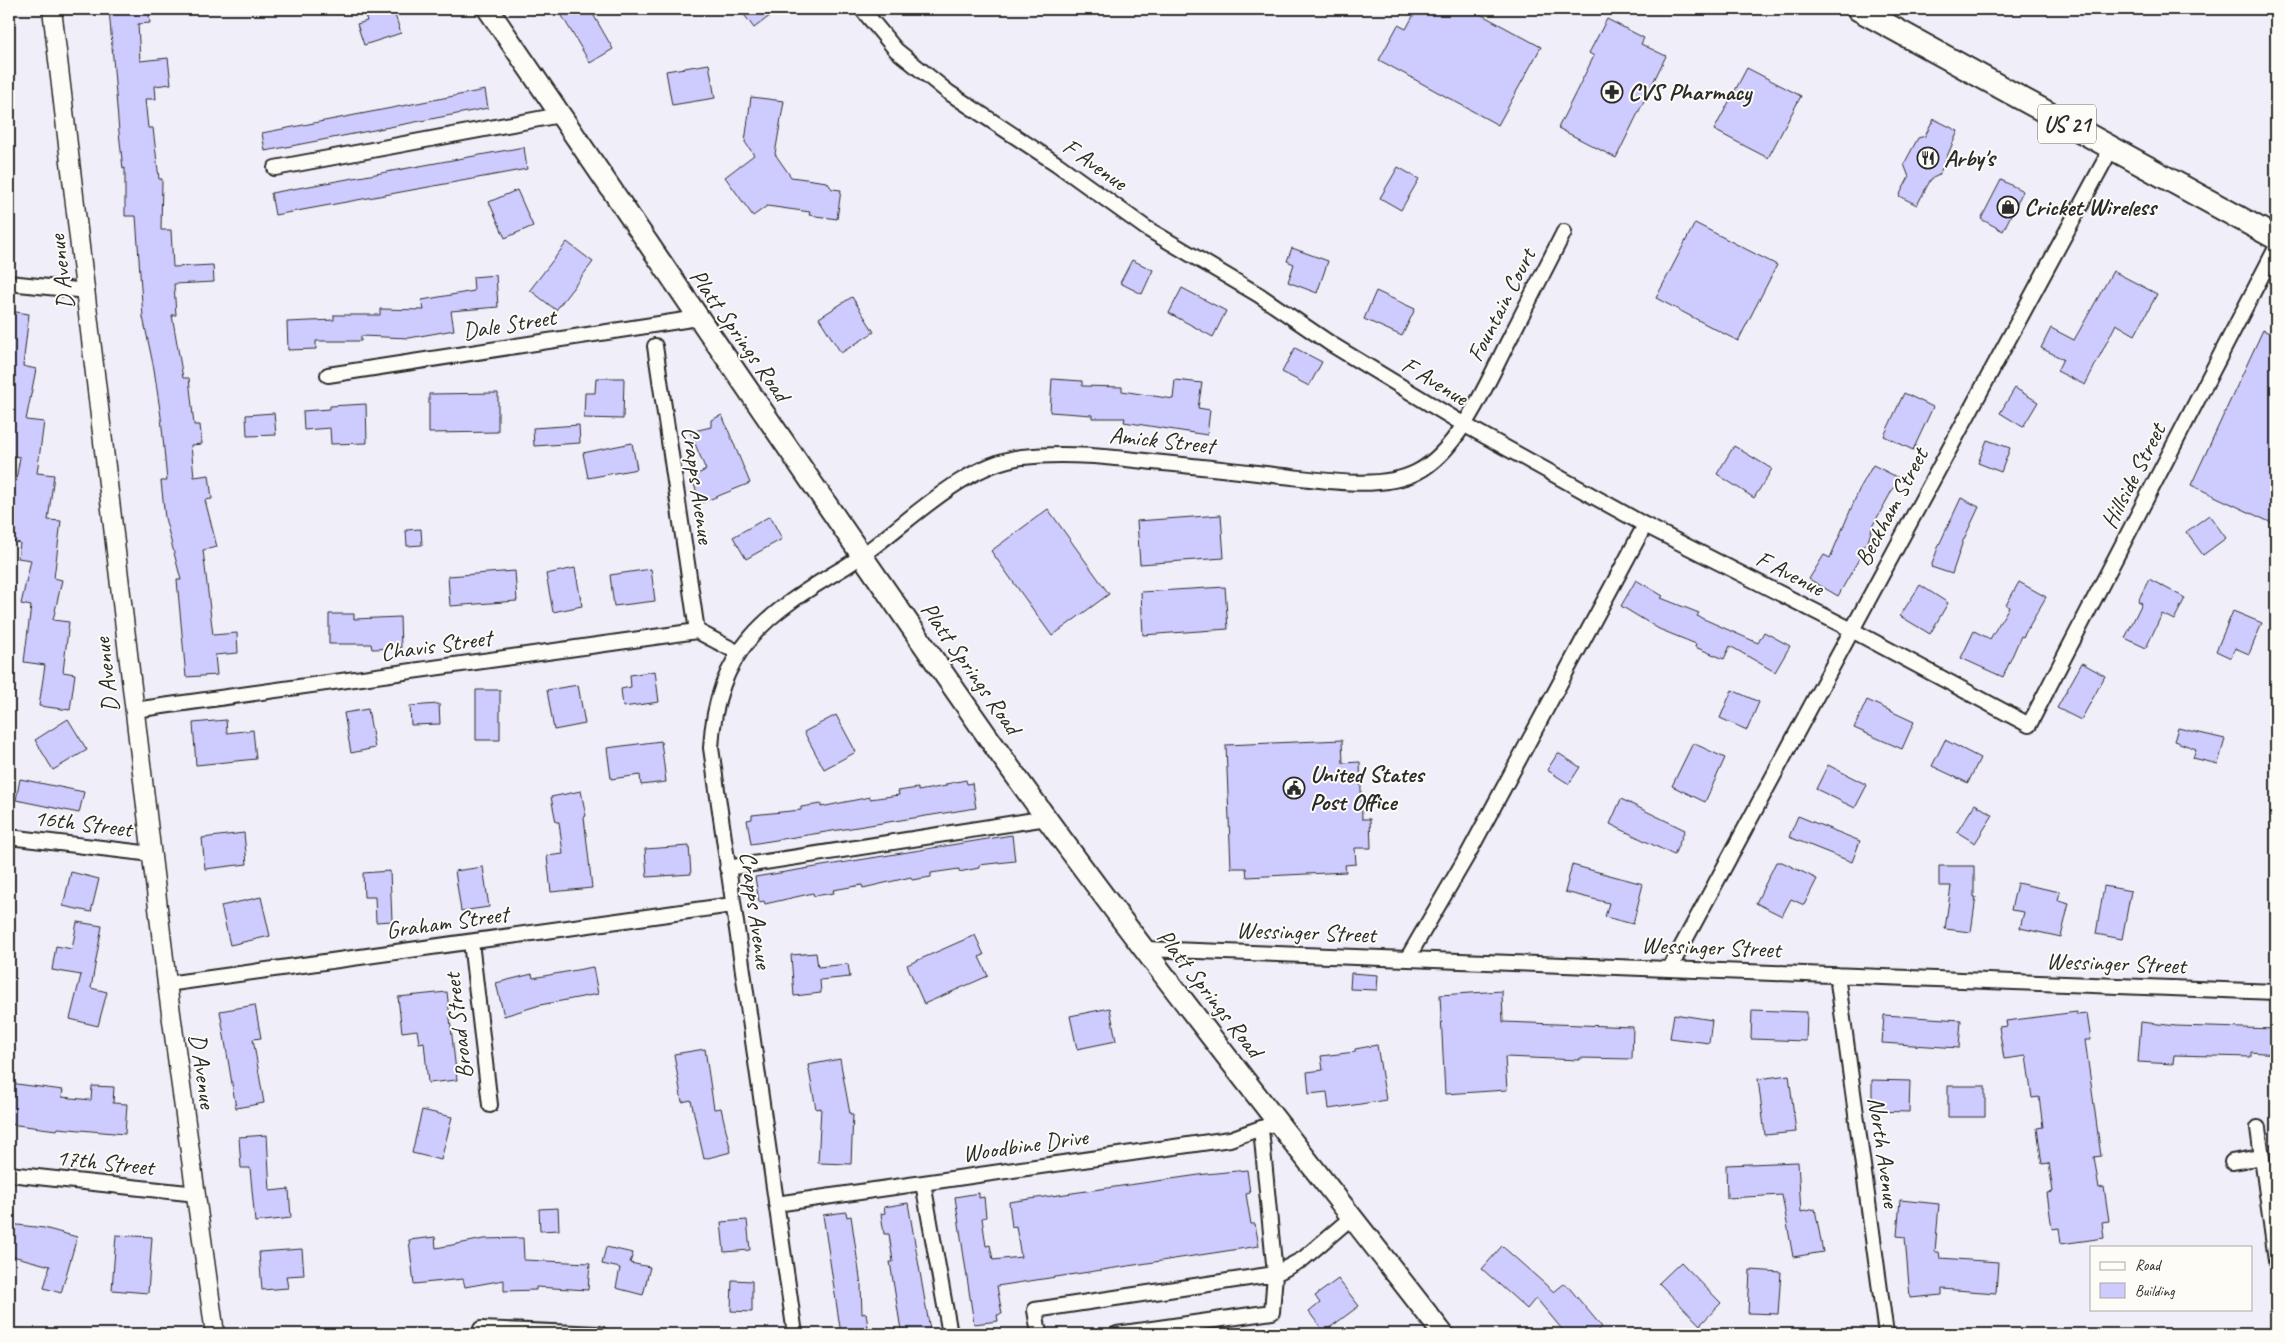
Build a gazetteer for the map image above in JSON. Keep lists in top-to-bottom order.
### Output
{
  "streets": {
    "main road": ["US 21", "Platt Springs Road"],
    "street": [
      "F Avenue",
      "D Avenue",
      "Fountain Court",
      "Dale Street",
      "Amick Street",
      "Hillside Street",
      "Crapps Avenue",
      "Beckham Street",
      "Chavis Street",
      "16th Street",
      "Graham Street",
      "Wessinger Street",
      "Broad Street",
      "Woodbine Drive",
      "North Avenue",
      "17th Street"
    ]
  },
  "crossings": [
    ["US 21", "Beckham Street"],
    ["F Avenue", "Fountain Court"],
    ["F Avenue", "Amick Street"],
    ["F Avenue", "Hillside Street"],
    ["F Avenue", "Beckham Street"],
    ["D Avenue", "Chavis Street"],
    ["D Avenue", "16th Street"],
    ["D Avenue", "Graham Street"],
    ["D Avenue", "17th Street"],
    ["Fountain Court", "Amick Street"],
    ["Dale Street", "Platt Springs Road"],
    ["Platt Springs Road", "Amick Street"],
    ["Platt Springs Road", "Crapps Avenue"],
    ["Platt Springs Road", "Wessinger Street"],
    ["Platt Springs Road", "Woodbine Drive"],
    ["Amick Street", "Crapps Avenue"],
    ["Crapps Avenue", "Chavis Street"],
    ["Crapps Avenue", "Graham Street"],
    ["Crapps Avenue", "Woodbine Drive"],
    ["Beckham Street", "Wessinger Street"],
    ["Graham Street", "Broad Street"],
    ["Wessinger Street", "North Avenue"]
  ],
  "places": {
    "pharmacy": ["CVS Pharmacy"],
    "restaurant": ["Arby's"],
    "shop": ["Cricket Wireless"],
    "public building": ["United States Post Office"]
  },
  "legend": ["Road", "Building"]
}
